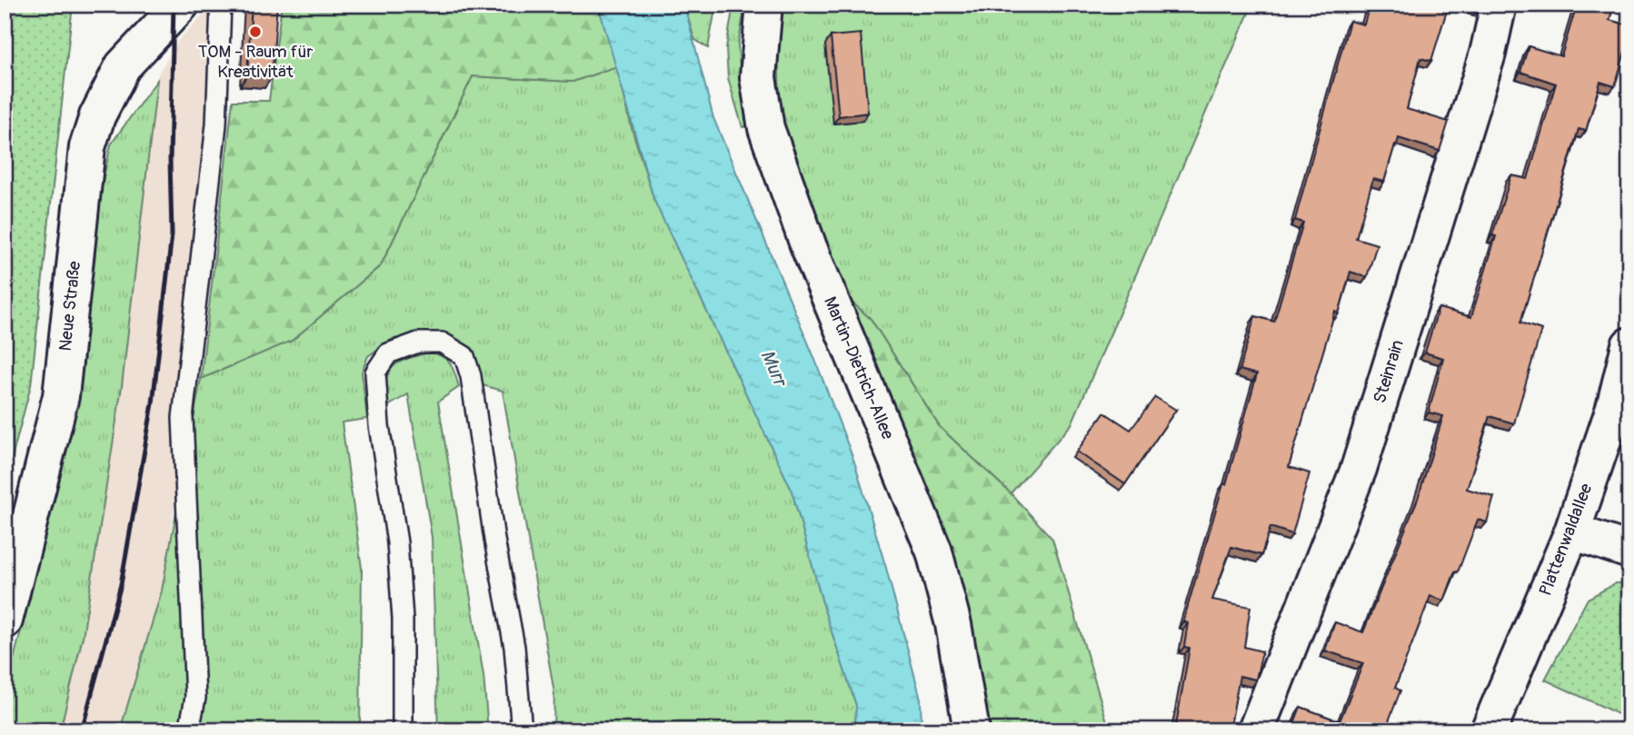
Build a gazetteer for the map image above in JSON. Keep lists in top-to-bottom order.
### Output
{
  "streets": {
    "street": [
      "Neue Straße",
      "Martin-Dietrich-Allee",
      "Steinrain",
      "Plattenwaldallee"
    ]
  },
  "water": ["Murr"],
  "places": ["TOM - Raum für Kreativität"]
}
